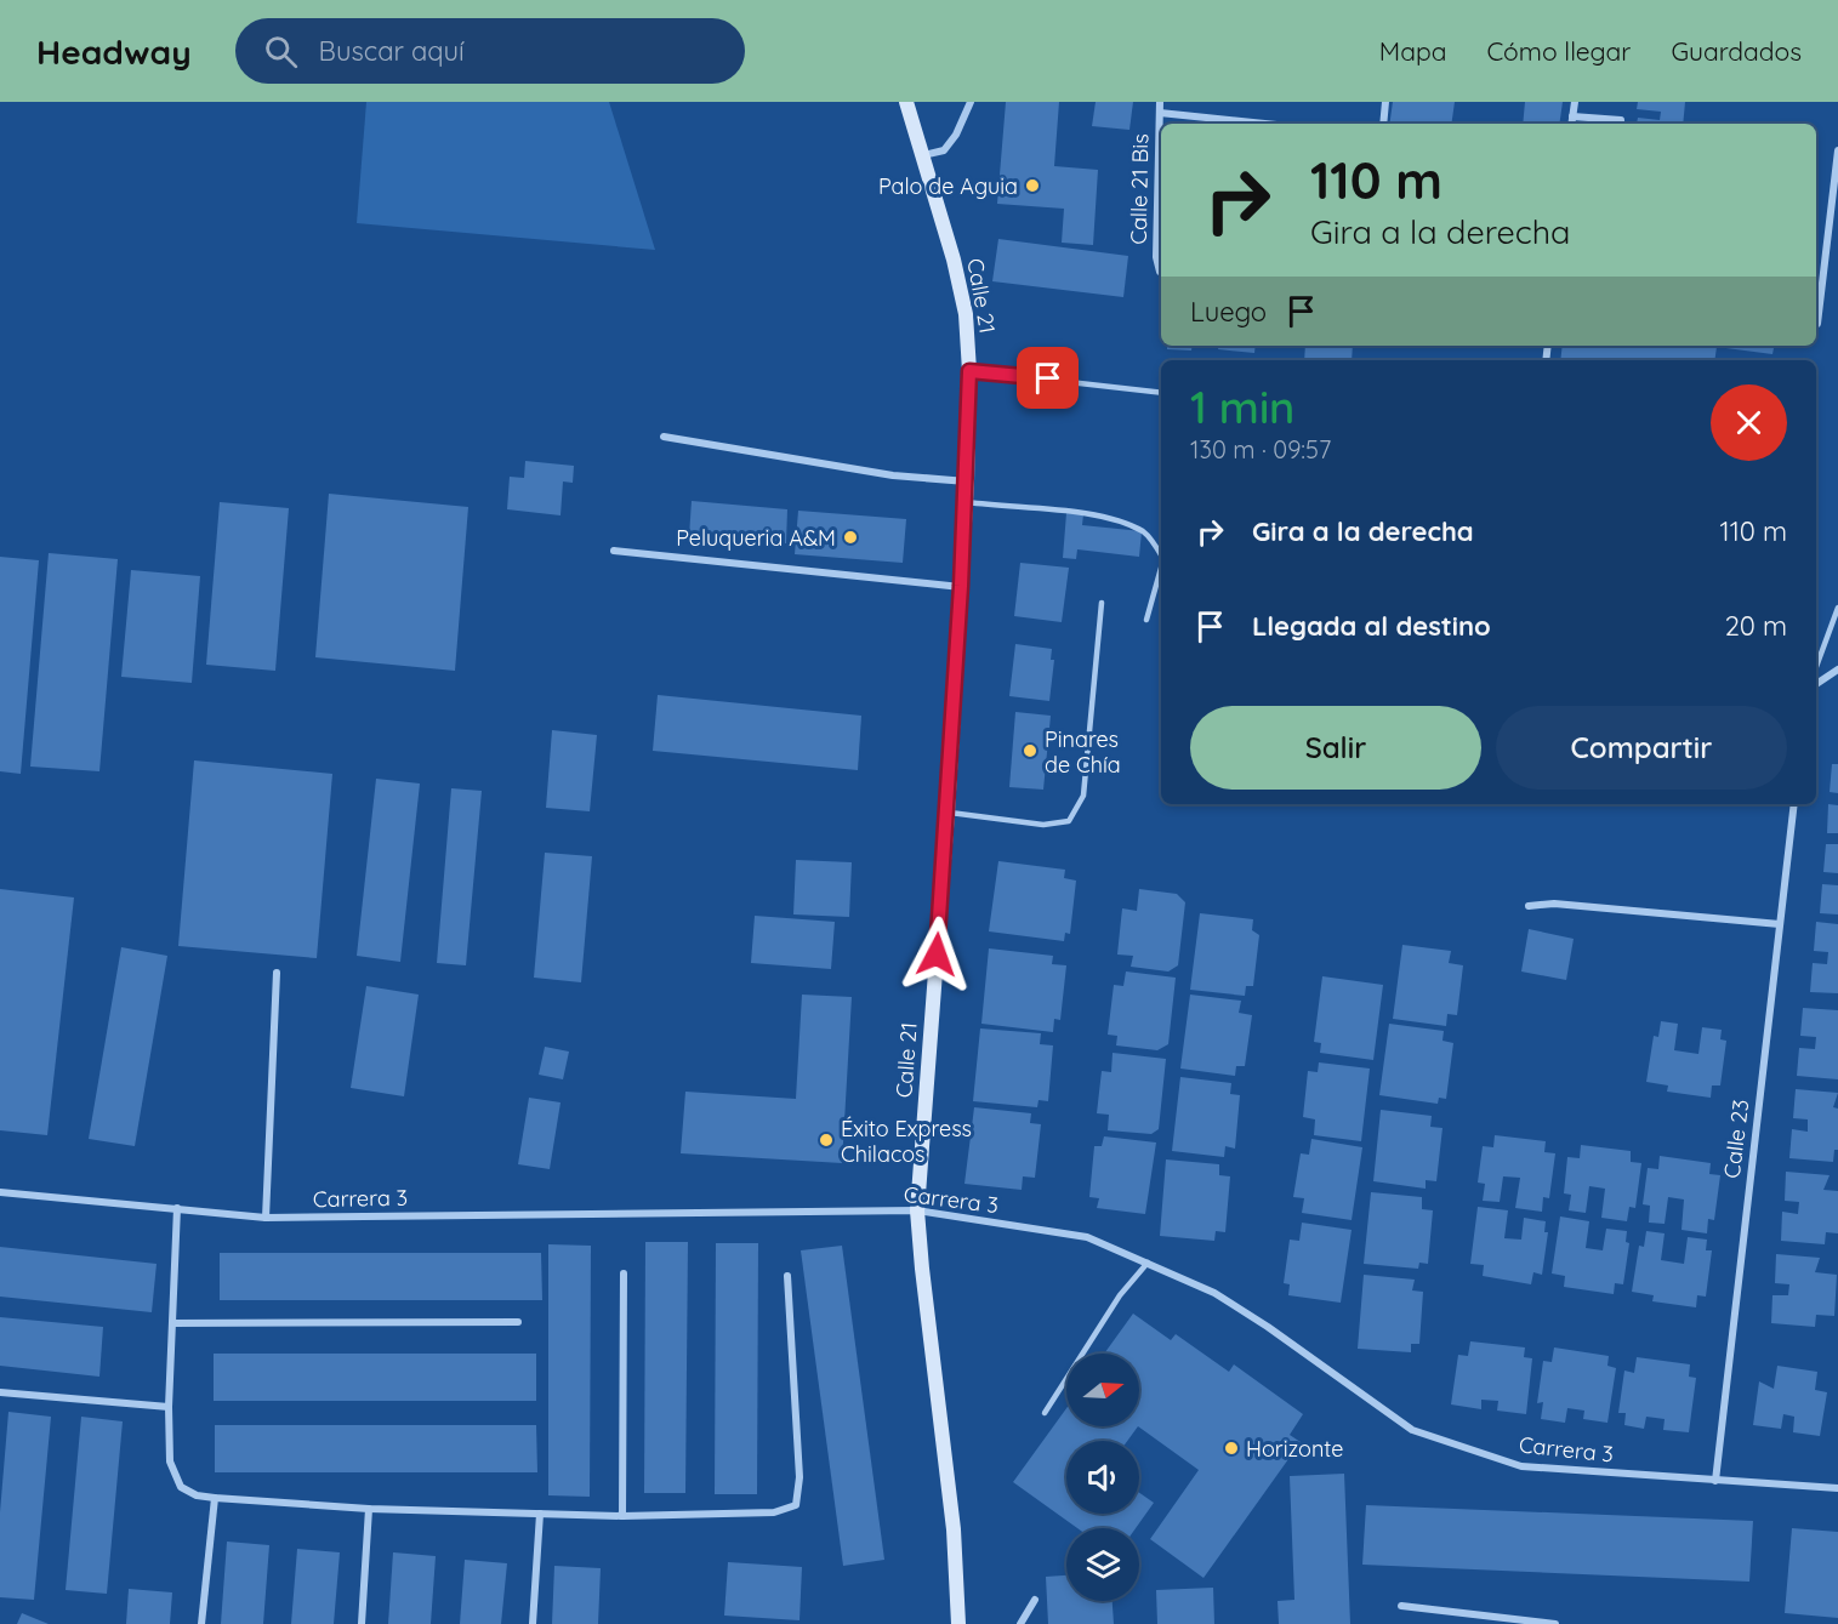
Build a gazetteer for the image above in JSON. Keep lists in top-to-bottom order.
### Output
{
  "streets": {
    "street": [
      "Calle 21 Bis",
      "Calle 21",
      "Calle 23",
      "Carrera 3"
    ]
  },
  "crossings": [
    ["Calle 21", "Carrera 3"],
    ["Calle 23", "Carrera 3"]
  ],
  "places": [
    "Palo de Aguia",
    "Peluqueria A&M",
    "Pinares de Chía",
    "Éxito Express Chilacos",
    "Horizonte"
  ],
  "north": "right",
  "page": {
    "header": "Headway",
    "search": "Buscar aquí",
    "nav": ["Mapa", "Cómo llegar", "Guardados"],
    "turn": ["110 m", "Gira a la derecha"],
    "then": "Luego",
    "heading": ["1 min", "130 m · 09:57"],
    "list": [
      {
        "name": "Gira a la derecha",
        "value": "110 m"
      },
      {
        "name": "Llegada al destino",
        "value": "20 m"
      }
    ],
    "buttons": ["Salir", "Compartir"]
  }
}
